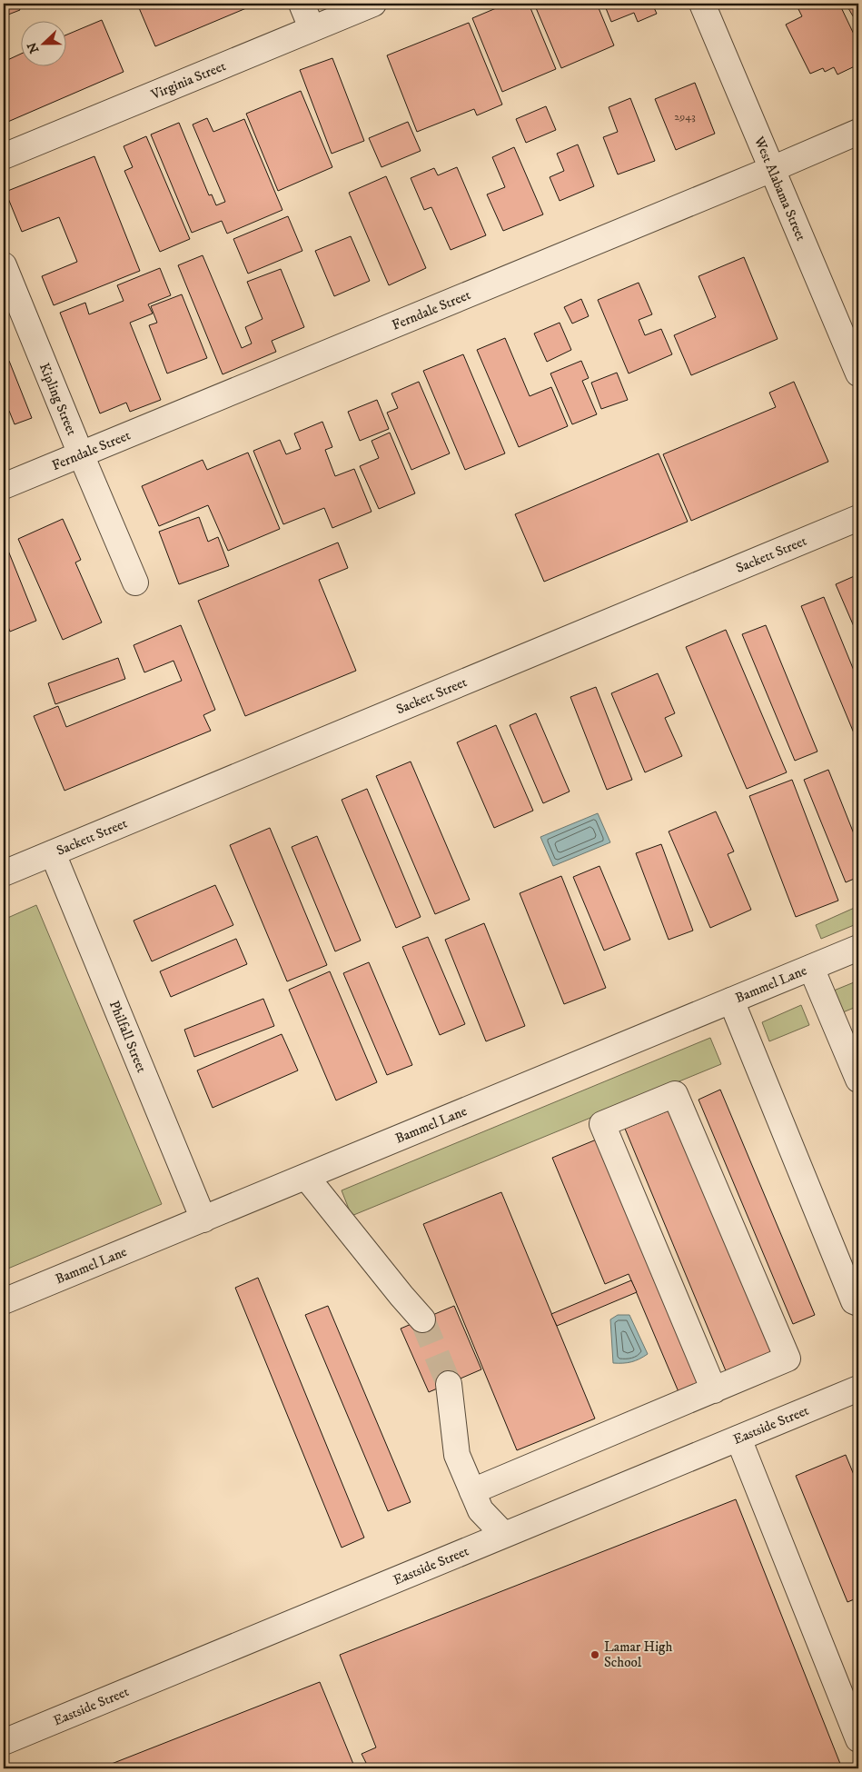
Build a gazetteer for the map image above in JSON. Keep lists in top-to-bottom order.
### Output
{
  "streets": {
    "street": [
      "Virginia Street",
      "West Alabama Street",
      "Ferndale Street",
      "Kipling Street",
      "Sackett Street",
      "Bammel Lane",
      "Philfall Street",
      "Eastside Street"
    ]
  },
  "crossings": [
    ["West Alabama Street", "Ferndale Street"],
    ["Ferndale Street", "Kipling Street"],
    ["Sackett Street", "Philfall Street"],
    ["Bammel Lane", "Philfall Street"]
  ],
  "places": ["Lamar High School"],
  "house_numbers": ["2943"],
  "north": "left"
}
